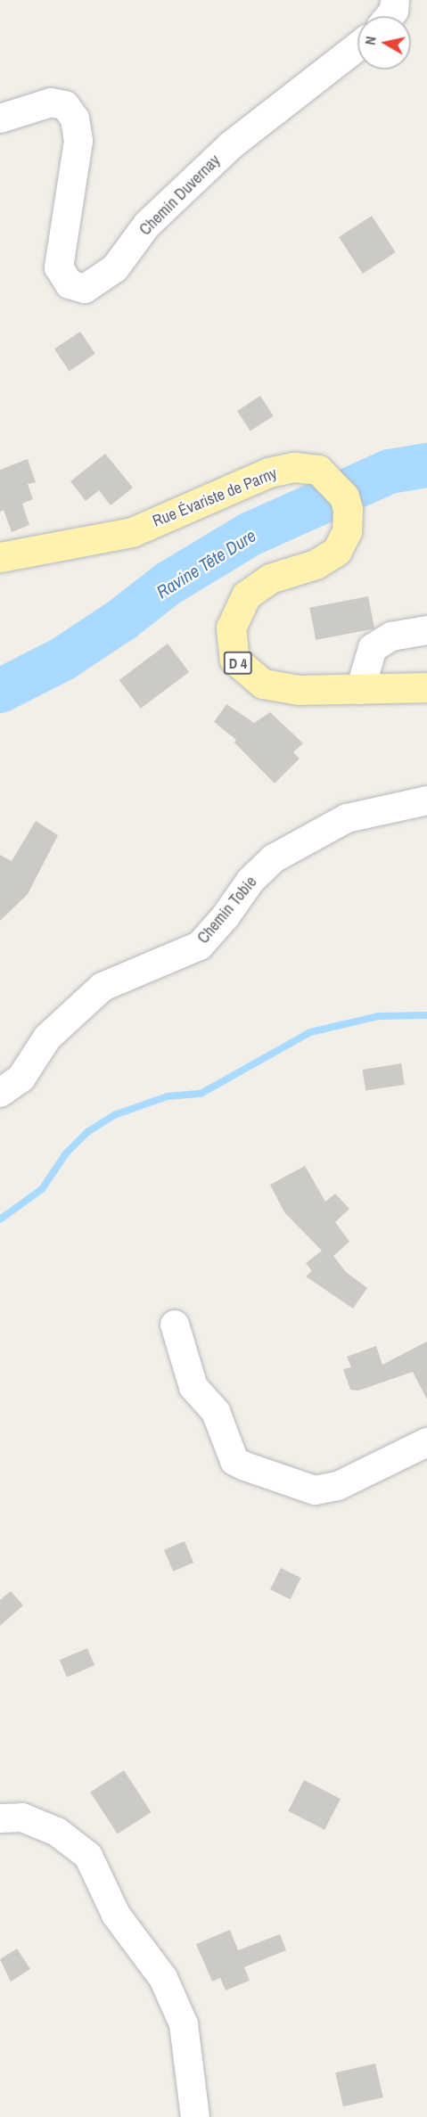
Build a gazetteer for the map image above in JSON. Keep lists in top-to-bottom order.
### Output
{
  "streets": {
    "main road": ["Rue Évariste de Parny", "D 4"],
    "street": ["Chemin Duvernay", "Chemin Tobie"]
  },
  "water": ["Ravine Tête Dure"],
  "north": "left"
}
